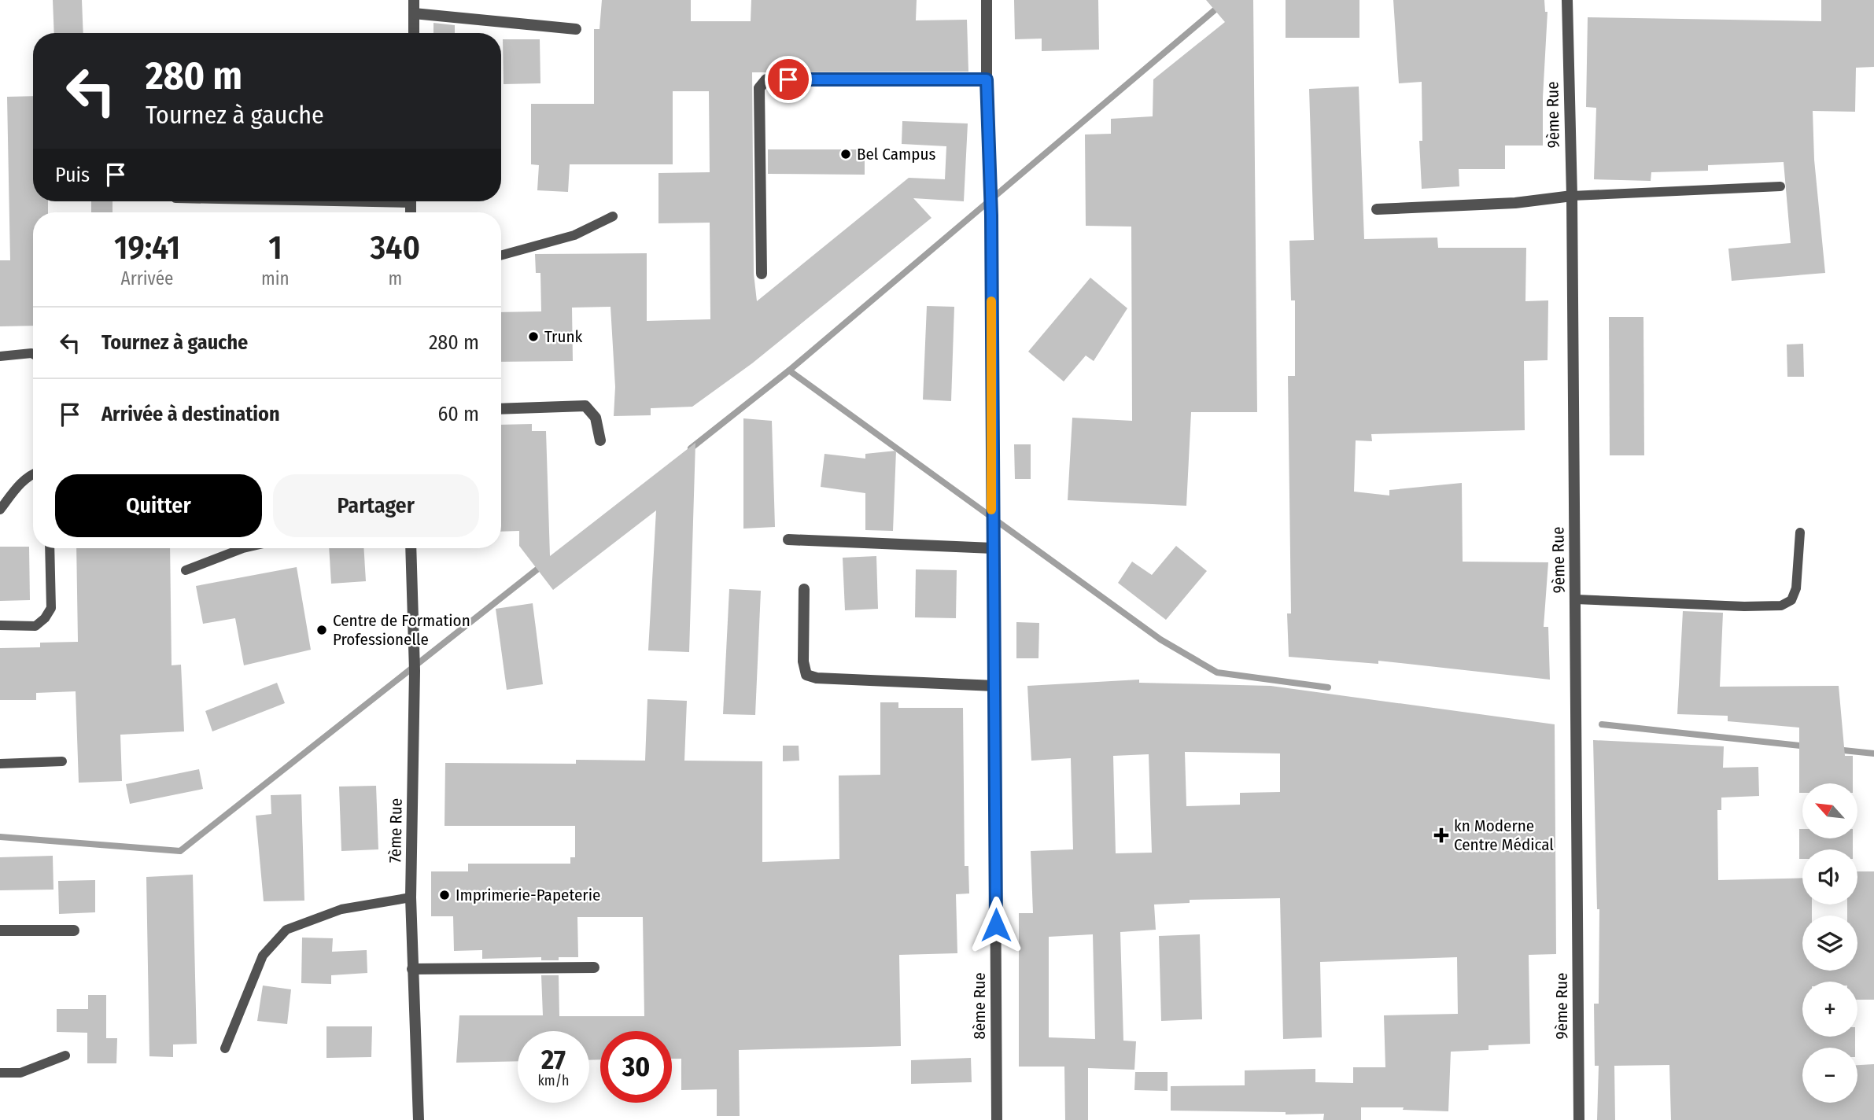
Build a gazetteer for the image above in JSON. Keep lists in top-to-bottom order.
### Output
{
  "streets": {
    "street": ["9ème Rue", "7ème Rue", "8ème Rue"]
  },
  "places": {
    "other": [
      "Bel Campus",
      "Trunk",
      "Centre de Formation Professionelle",
      "Imprimerie-Papeterie"
    ],
    "health": ["kn Moderne Centre Médical"]
  },
  "north": "top left",
  "page": {
    "turn": ["280 m", "Tournez à gauche"],
    "then": "Puis",
    "eta": [
      "19:41",
      "Arrivée",
      "1",
      "min",
      "340",
      "m"
    ],
    "list": [
      {
        "name": "Tournez à gauche",
        "value": "280 m"
      },
      {
        "name": "Arrivée à destination",
        "value": "60 m"
      }
    ],
    "buttons": ["Quitter", "Partager"],
    "map_buttons": ["+", "−"],
    "speed": "27 km/h",
    "limit": "30"
  }
}
